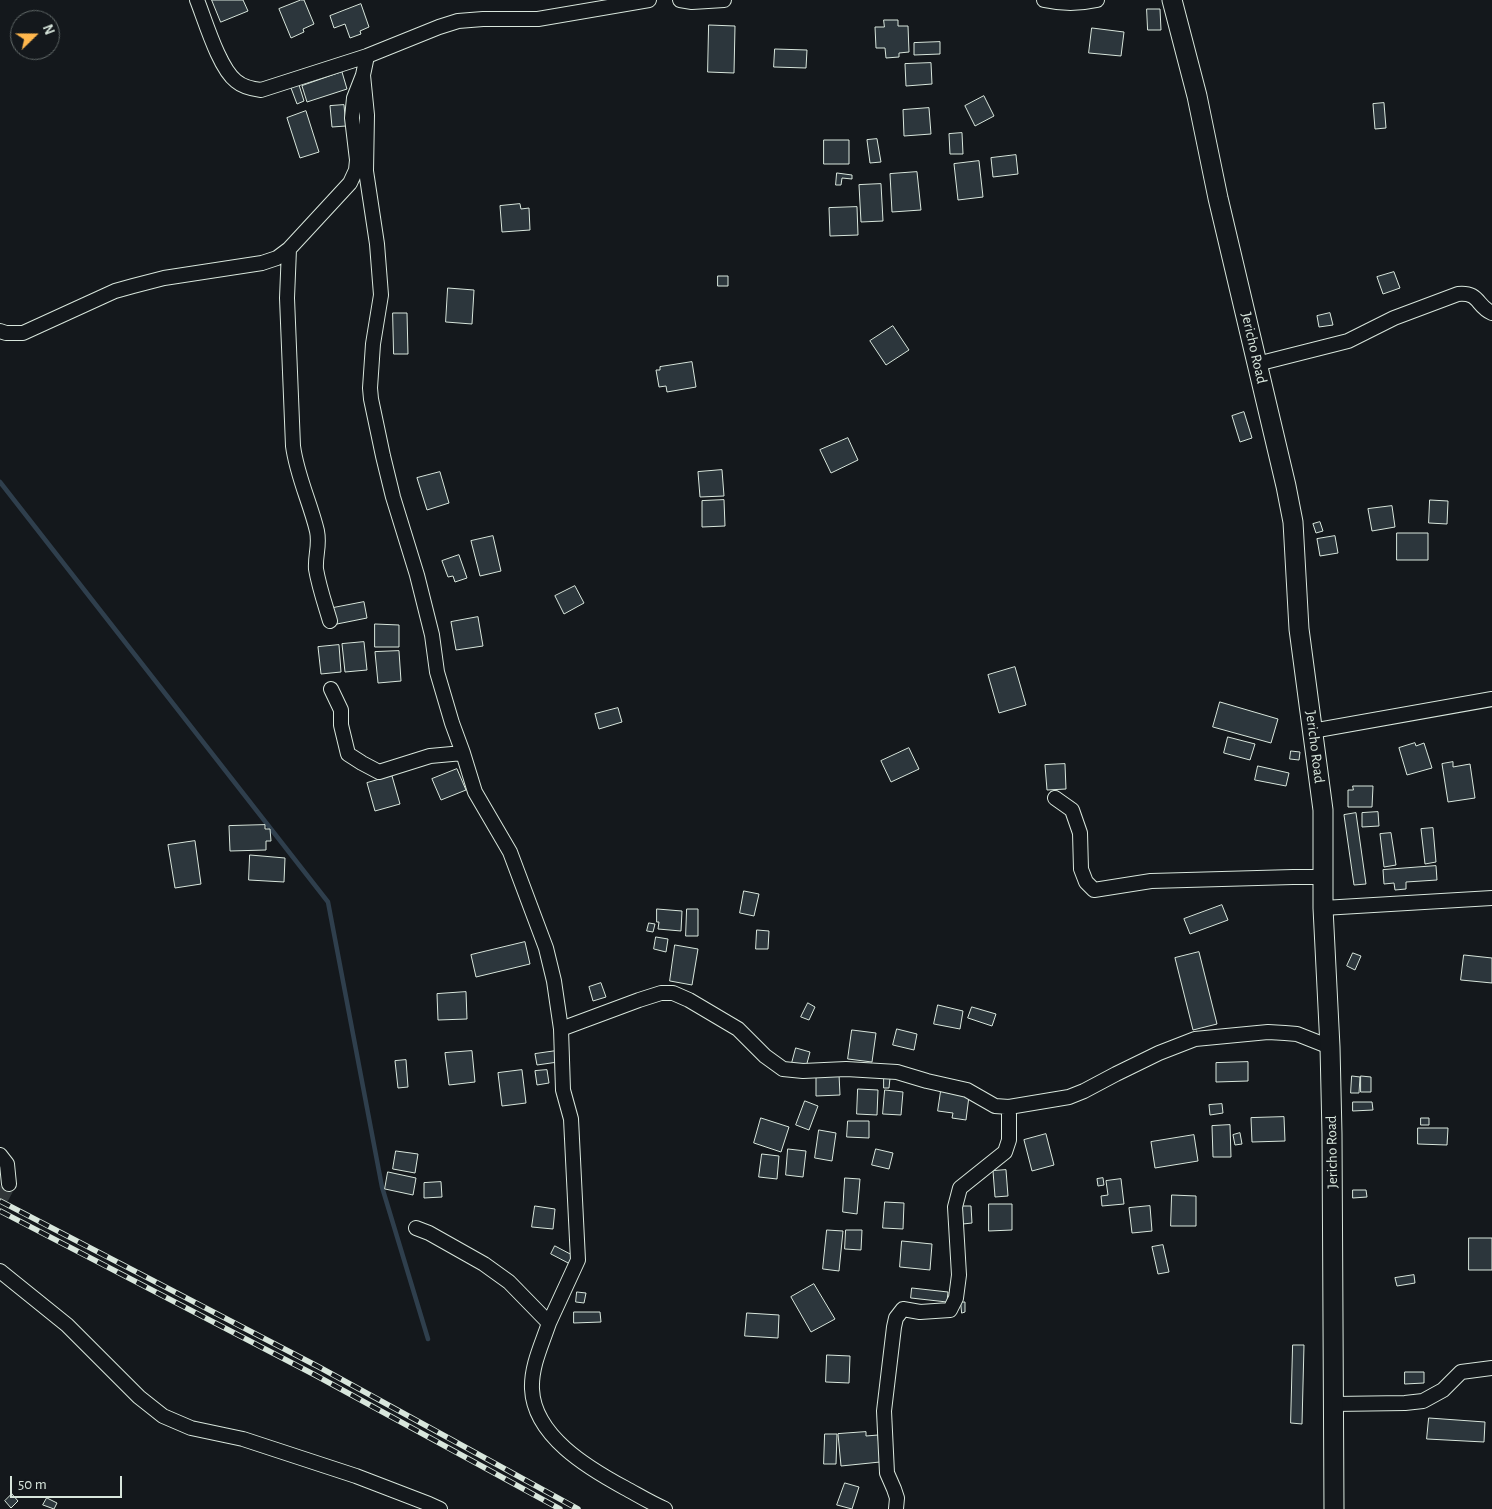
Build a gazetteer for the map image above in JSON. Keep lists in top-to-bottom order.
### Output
{
  "streets": {
    "street": ["Jericho Road"]
  },
  "scale_bar": "50 m",
  "north": "right"
}
